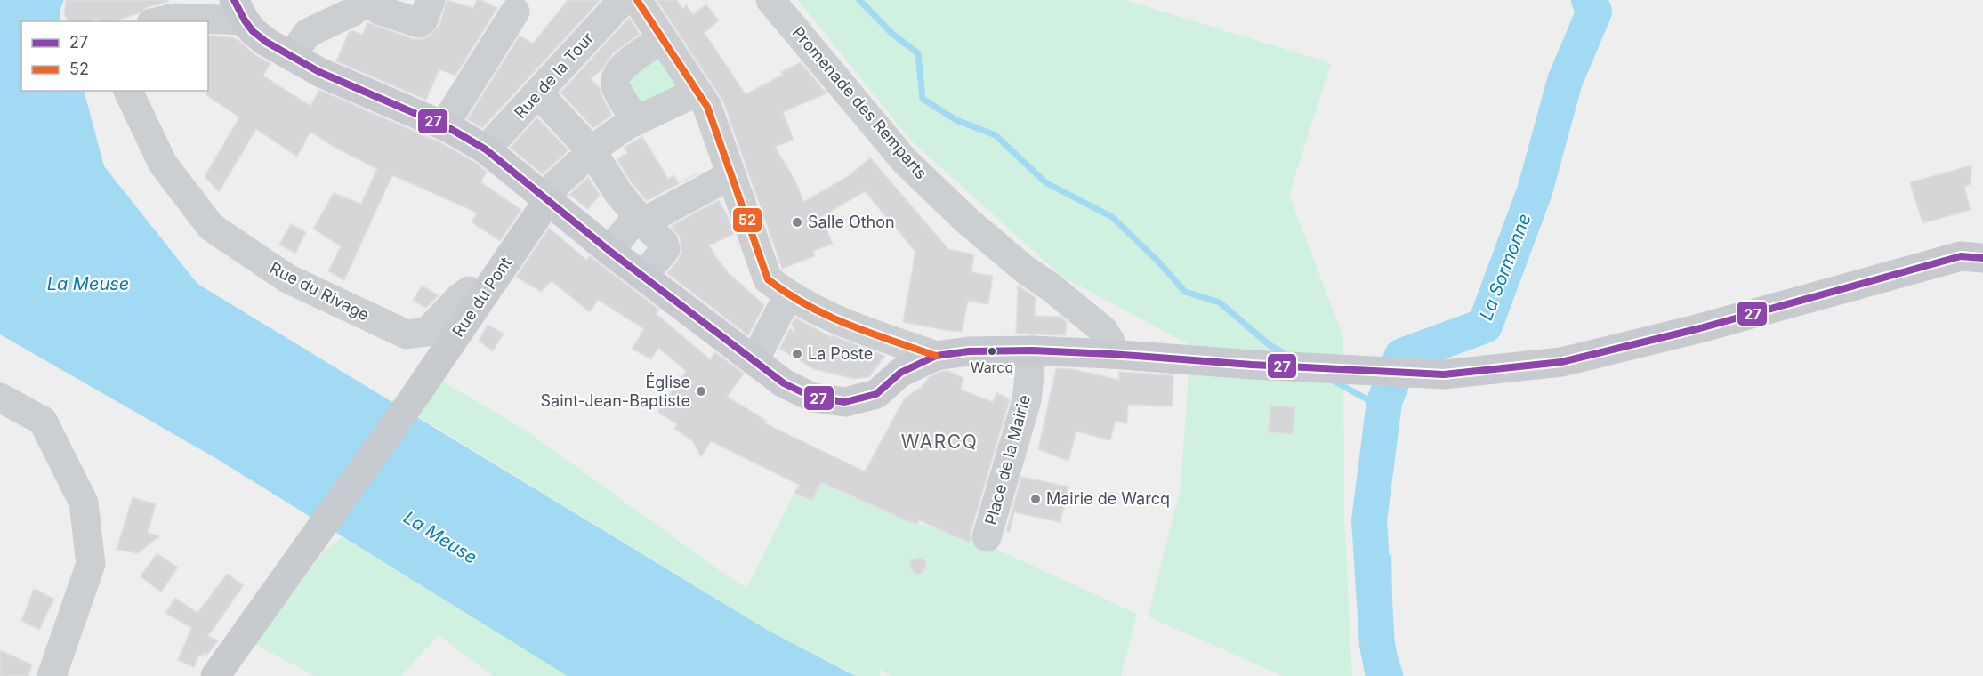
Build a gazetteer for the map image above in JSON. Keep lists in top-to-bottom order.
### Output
{
  "streets": {
    "main road": ["Rue du Pont"],
    "street": [
      "Rue de la Tour",
      "Promenade des Remparts",
      "Rue du Rivage",
      "Place de la Mairie"
    ]
  },
  "crossings": [
    ["Rue du Rivage", "Rue du Pont"]
  ],
  "districts": ["WARCQ"],
  "water": ["La Sormonne", "La Meuse"],
  "places": [
    "Salle Othon",
    "Warcq",
    "La Poste",
    "Église Saint-Jean-Baptiste",
    "Mairie de Warcq"
  ],
  "lines": ["transit line 27", "transit line 52"],
  "legend": ["27", "52"]
}
